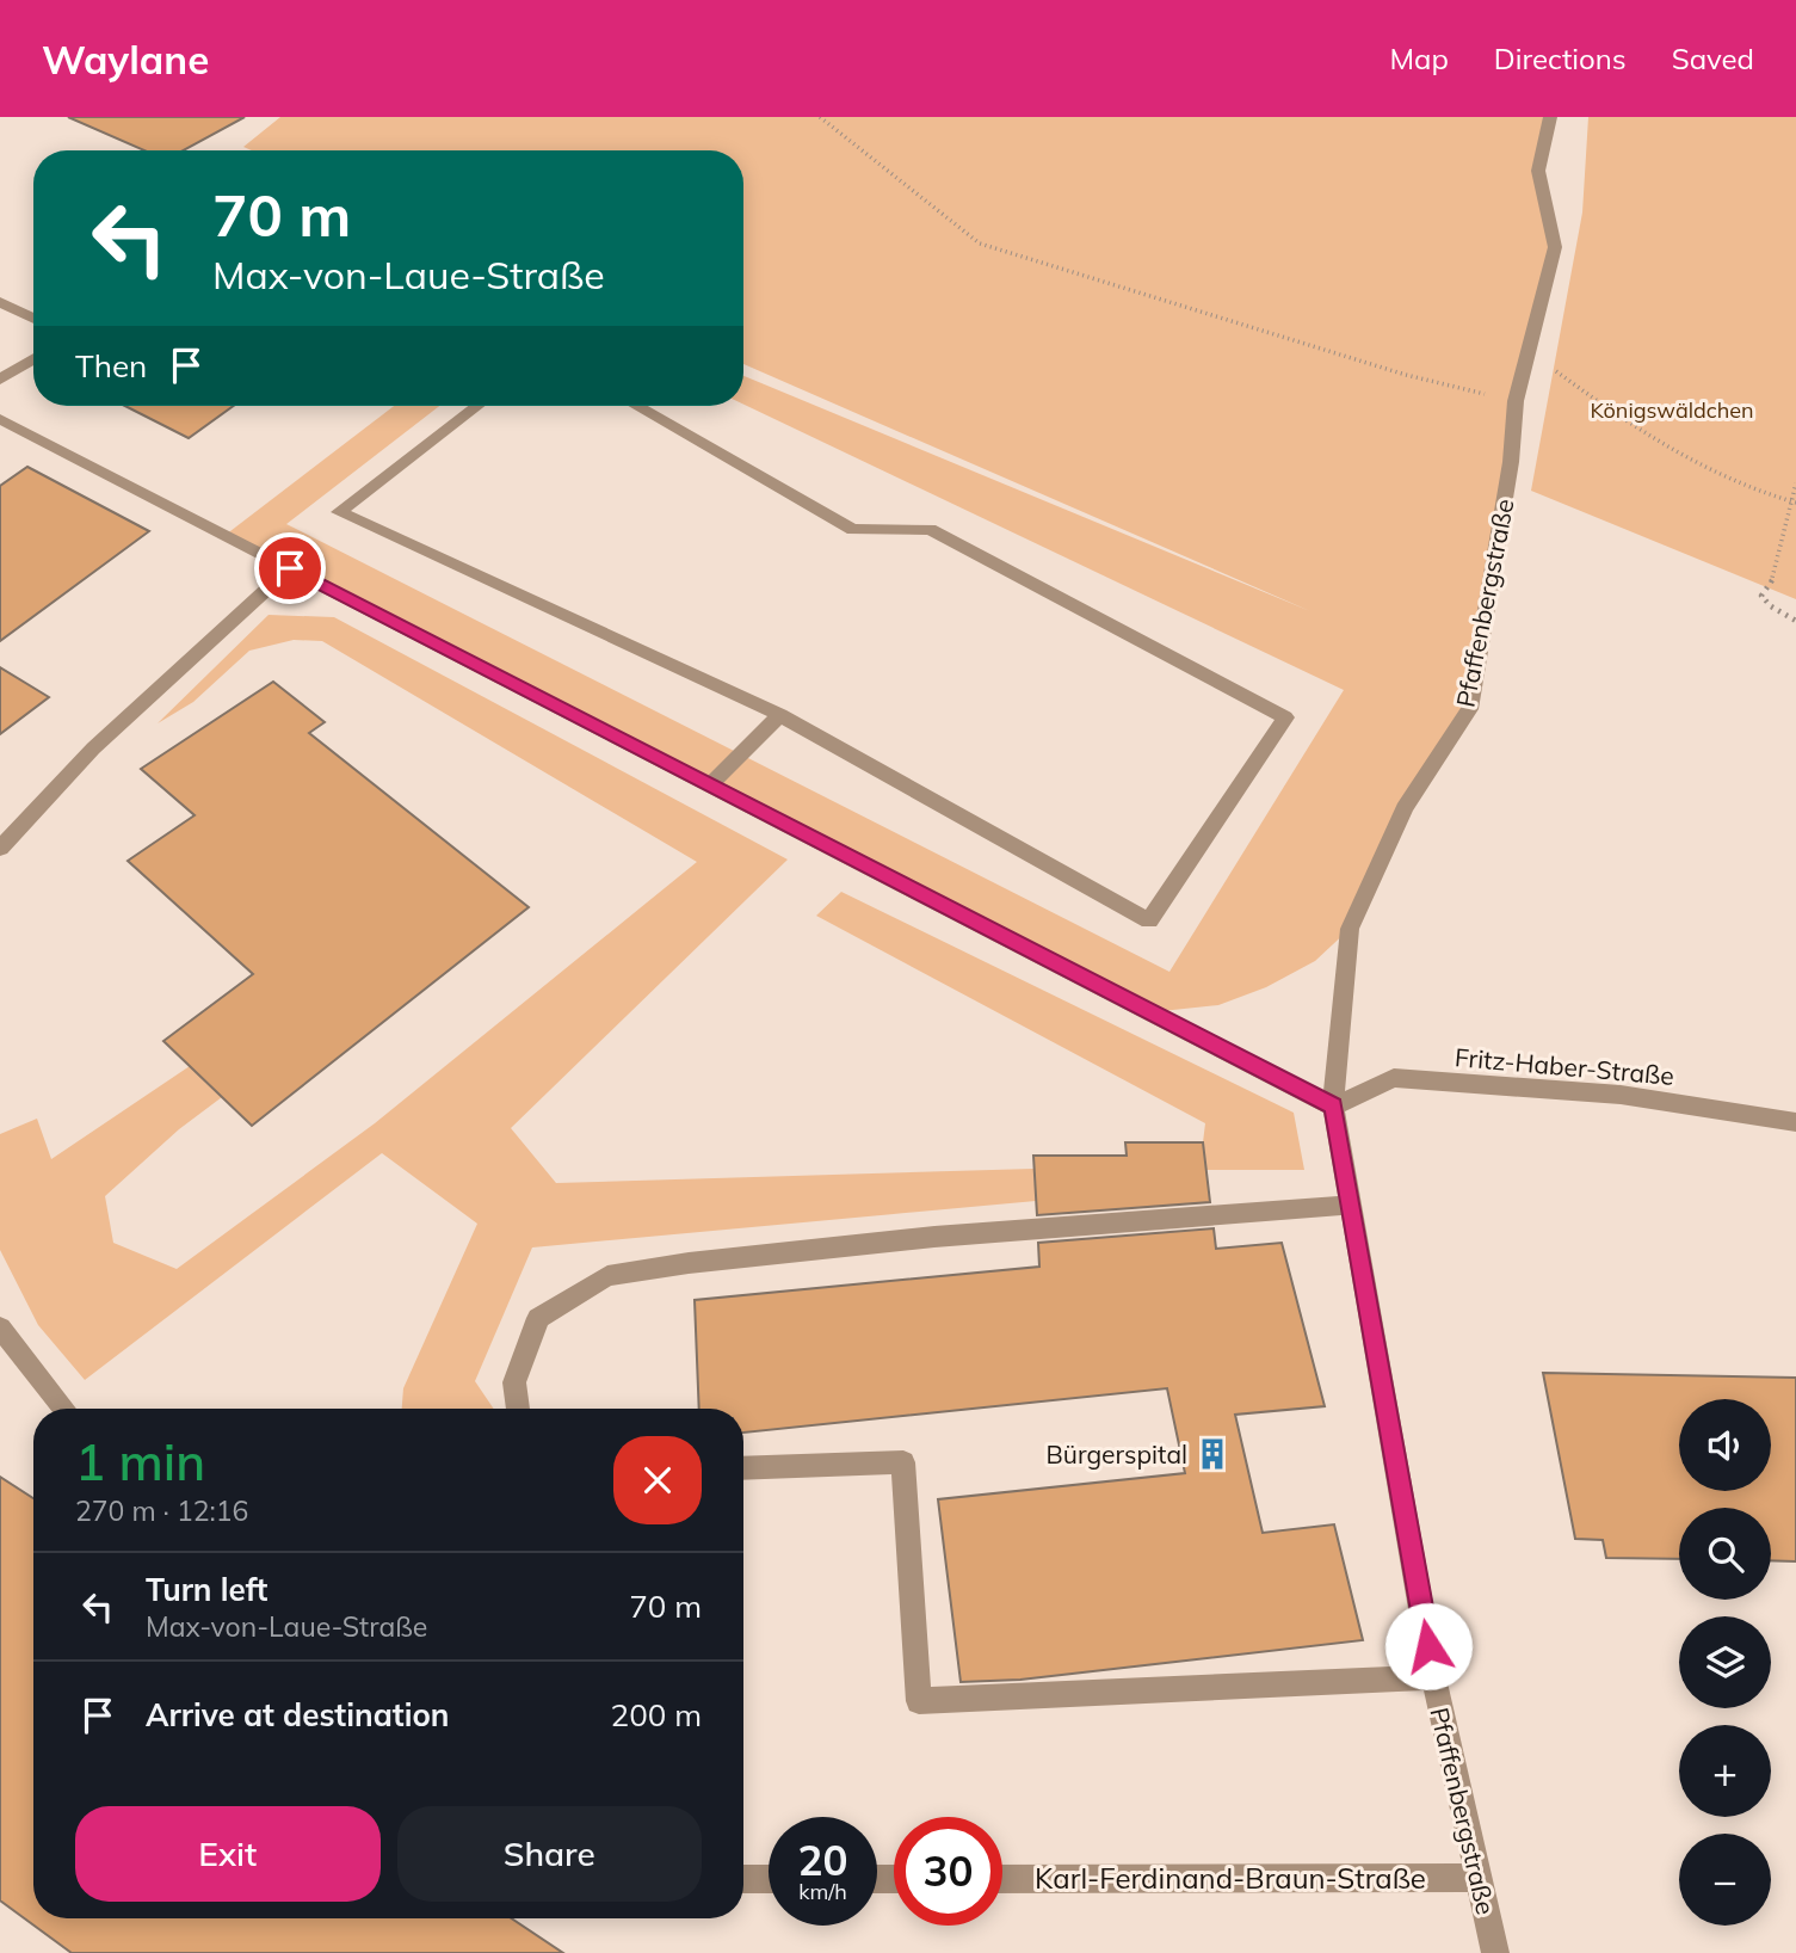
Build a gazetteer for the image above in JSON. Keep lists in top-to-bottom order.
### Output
{
  "streets": {
    "street": ["Pfaffenbergstraße", "Fritz-Haber-Straße", "Karl-Ferdinand-Braun-Straße"]
  },
  "crossings": [
    ["Pfaffenbergstraße", "Fritz-Haber-Straße"],
    ["Pfaffenbergstraße", "Karl-Ferdinand-Braun-Straße"]
  ],
  "parks": ["Königswäldchen"],
  "places": {
    "building": ["Bürgerspital"]
  },
  "page": {
    "header": "Waylane",
    "nav": ["Map", "Directions", "Saved"],
    "turn": ["70 m", "Max-von-Laue-Straße"],
    "then": "Then",
    "map_buttons": ["+", "−"],
    "heading": ["1 min", "270 m · 12:16"],
    "list": [
      {
        "name": "Turn left",
        "note": "Max-von-Laue-Straße",
        "value": "70 m"
      },
      {
        "name": "Arrive at destination",
        "value": "200 m"
      }
    ],
    "buttons": ["Exit", "Share"],
    "speed": "20 km/h",
    "limit": "30"
  }
}
